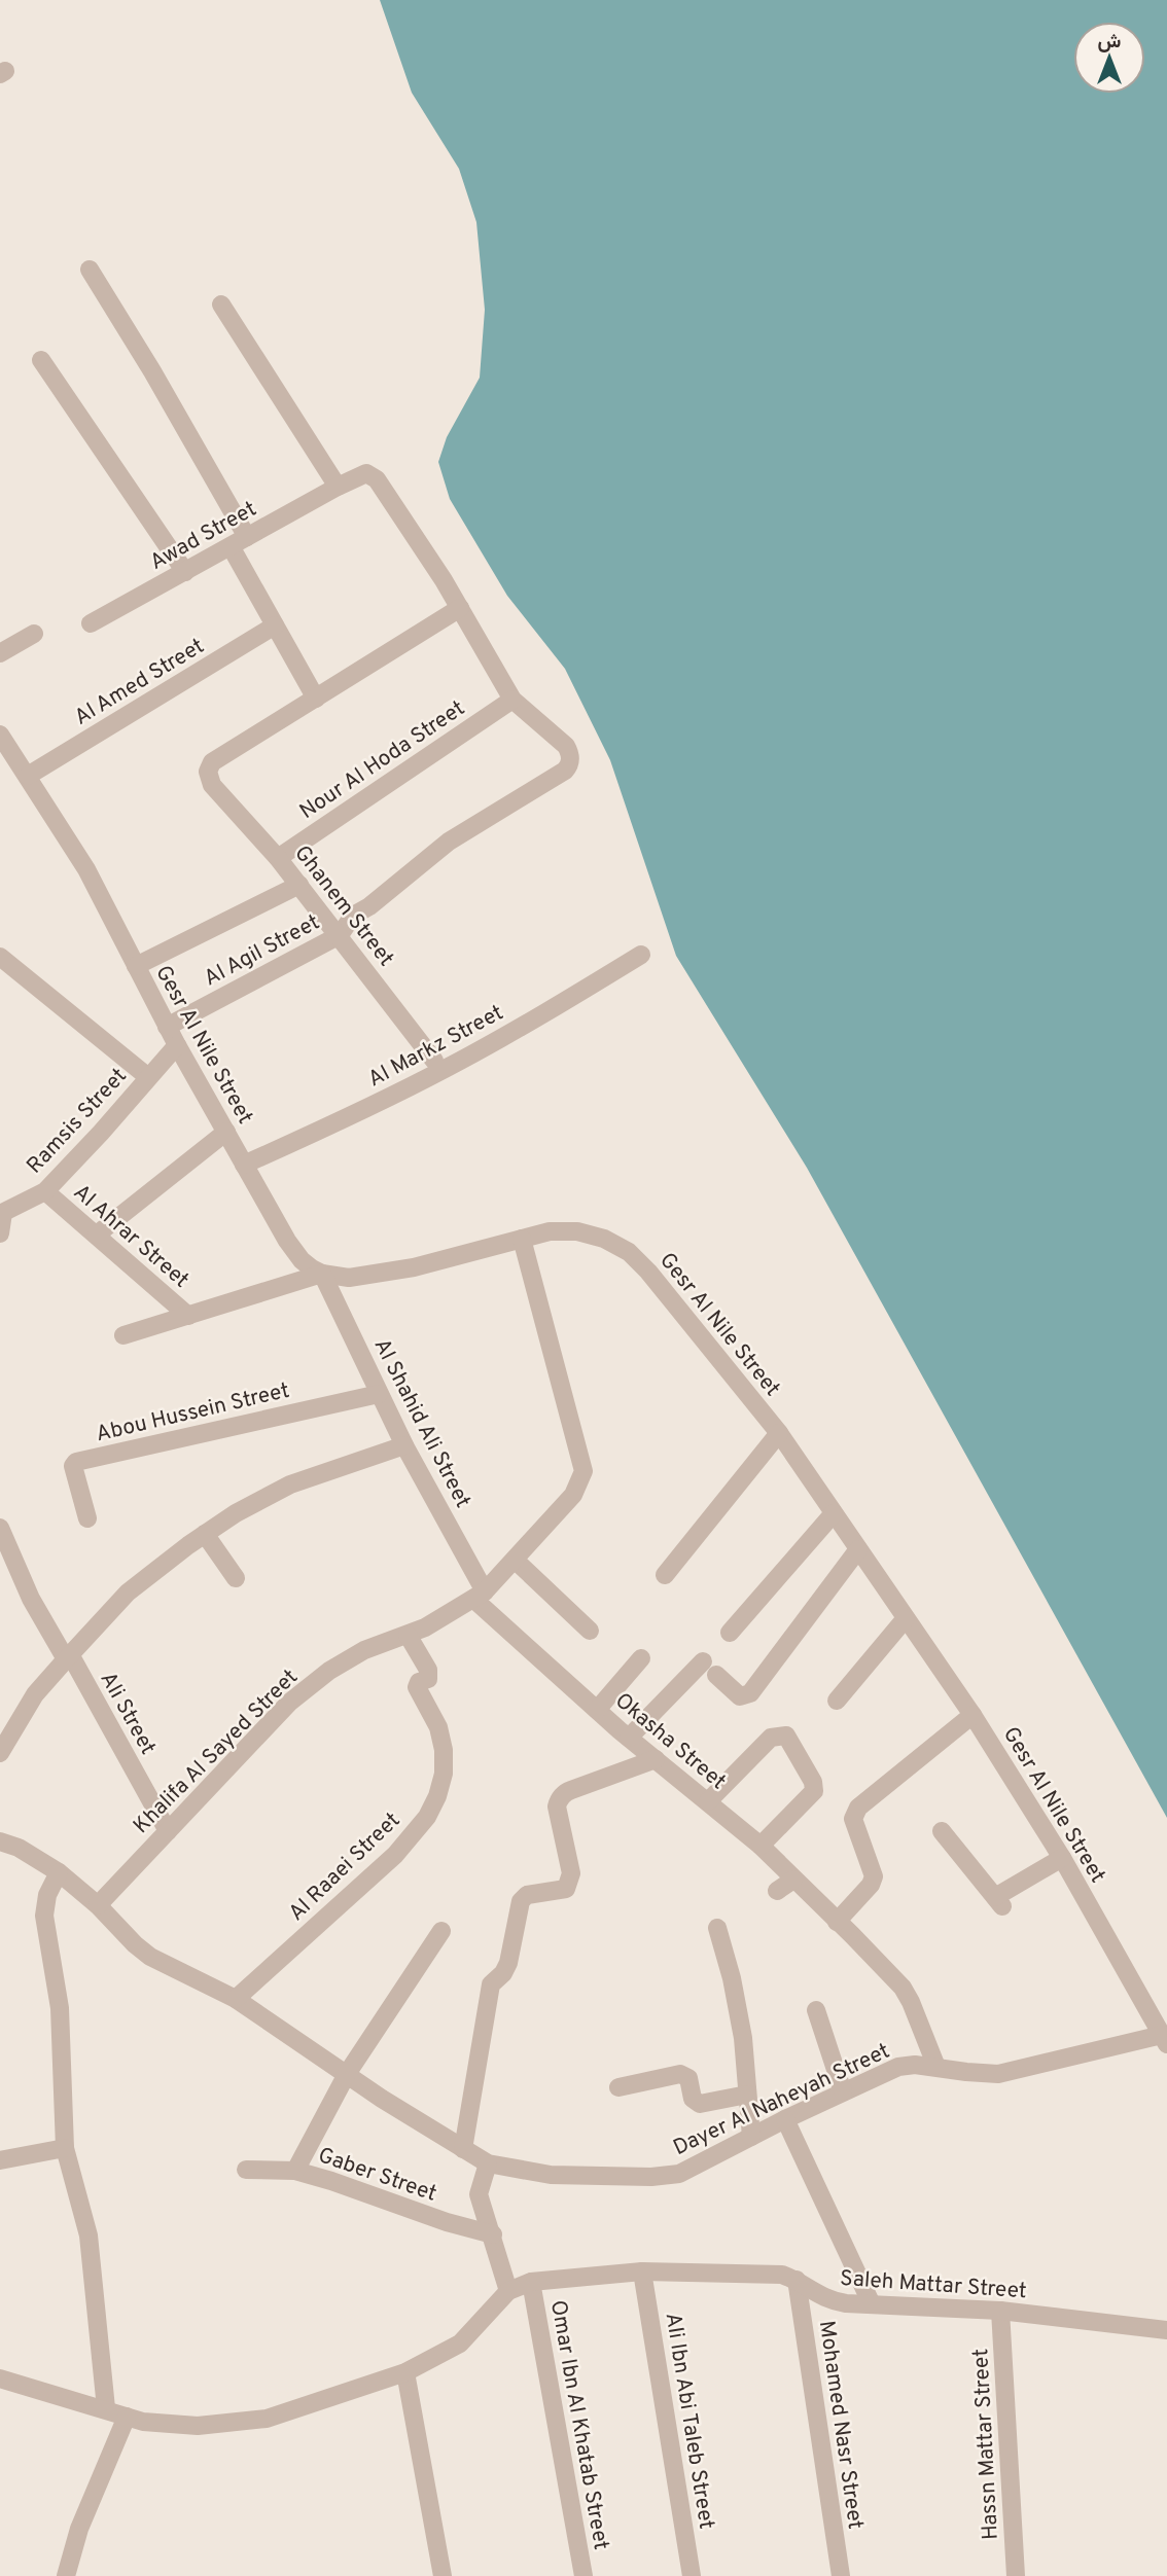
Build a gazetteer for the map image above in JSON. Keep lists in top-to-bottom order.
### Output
{
  "streets": {
    "street": [
      "Awad Street",
      "Al Amed Street",
      "Nour Al Hoda Street",
      "Ghanem Street",
      "Al Agil Street",
      "Gesr Al Nile Street",
      "Al Markz Street",
      "Ramsis Street",
      "Al Ahrar Street",
      "Abou Hussein Street",
      "Al Shahid Ali Street",
      "Ali Street",
      "Okasha Street",
      "Khalifa Al Sayed Street",
      "Al Raaei Street",
      "Dayer Al Naheyah Street",
      "Gaber Street",
      "Saleh Mattar Street",
      "Ali Ibn Abi Taleb Street",
      "Omar Ibn Al Khatab Street",
      "Mohamed Nasr Street",
      "Hassn Mattar Street"
    ]
  },
  "crossings": [
    ["Awad Street", "Nour Al Hoda Street"],
    ["Awad Street", "Al Agil Street"],
    ["Al Amed Street", "Gesr Al Nile Street"],
    ["Nour Al Hoda Street", "Ghanem Street"],
    ["Nour Al Hoda Street", "Al Agil Street"],
    ["Ghanem Street", "Al Agil Street"],
    ["Al Agil Street", "Gesr Al Nile Street"],
    ["Gesr Al Nile Street", "Al Markz Street"],
    ["Gesr Al Nile Street", "Ramsis Street"],
    ["Gesr Al Nile Street", "Al Shahid Ali Street"],
    ["Gesr Al Nile Street", "Khalifa Al Sayed Street"],
    ["Gesr Al Nile Street", "Dayer Al Naheyah Street"],
    ["Ramsis Street", "Al Ahrar Street"],
    ["Abou Hussein Street", "Al Shahid Ali Street"],
    ["Al Shahid Ali Street", "Okasha Street"],
    ["Al Shahid Ali Street", "Khalifa Al Sayed Street"],
    ["Ali Street", "Khalifa Al Sayed Street"],
    ["Okasha Street", "Khalifa Al Sayed Street"],
    ["Okasha Street", "Dayer Al Naheyah Street"],
    ["Khalifa Al Sayed Street", "Al Raaei Street"],
    ["Khalifa Al Sayed Street", "Dayer Al Naheyah Street"],
    ["Al Raaei Street", "Dayer Al Naheyah Street"],
    ["Saleh Mattar Street", "Ali Ibn Abi Taleb Street"],
    ["Saleh Mattar Street", "Omar Ibn Al Khatab Street"],
    ["Saleh Mattar Street", "Mohamed Nasr Street"],
    ["Saleh Mattar Street", "Hassn Mattar Street"]
  ],
  "north": "top"
}
